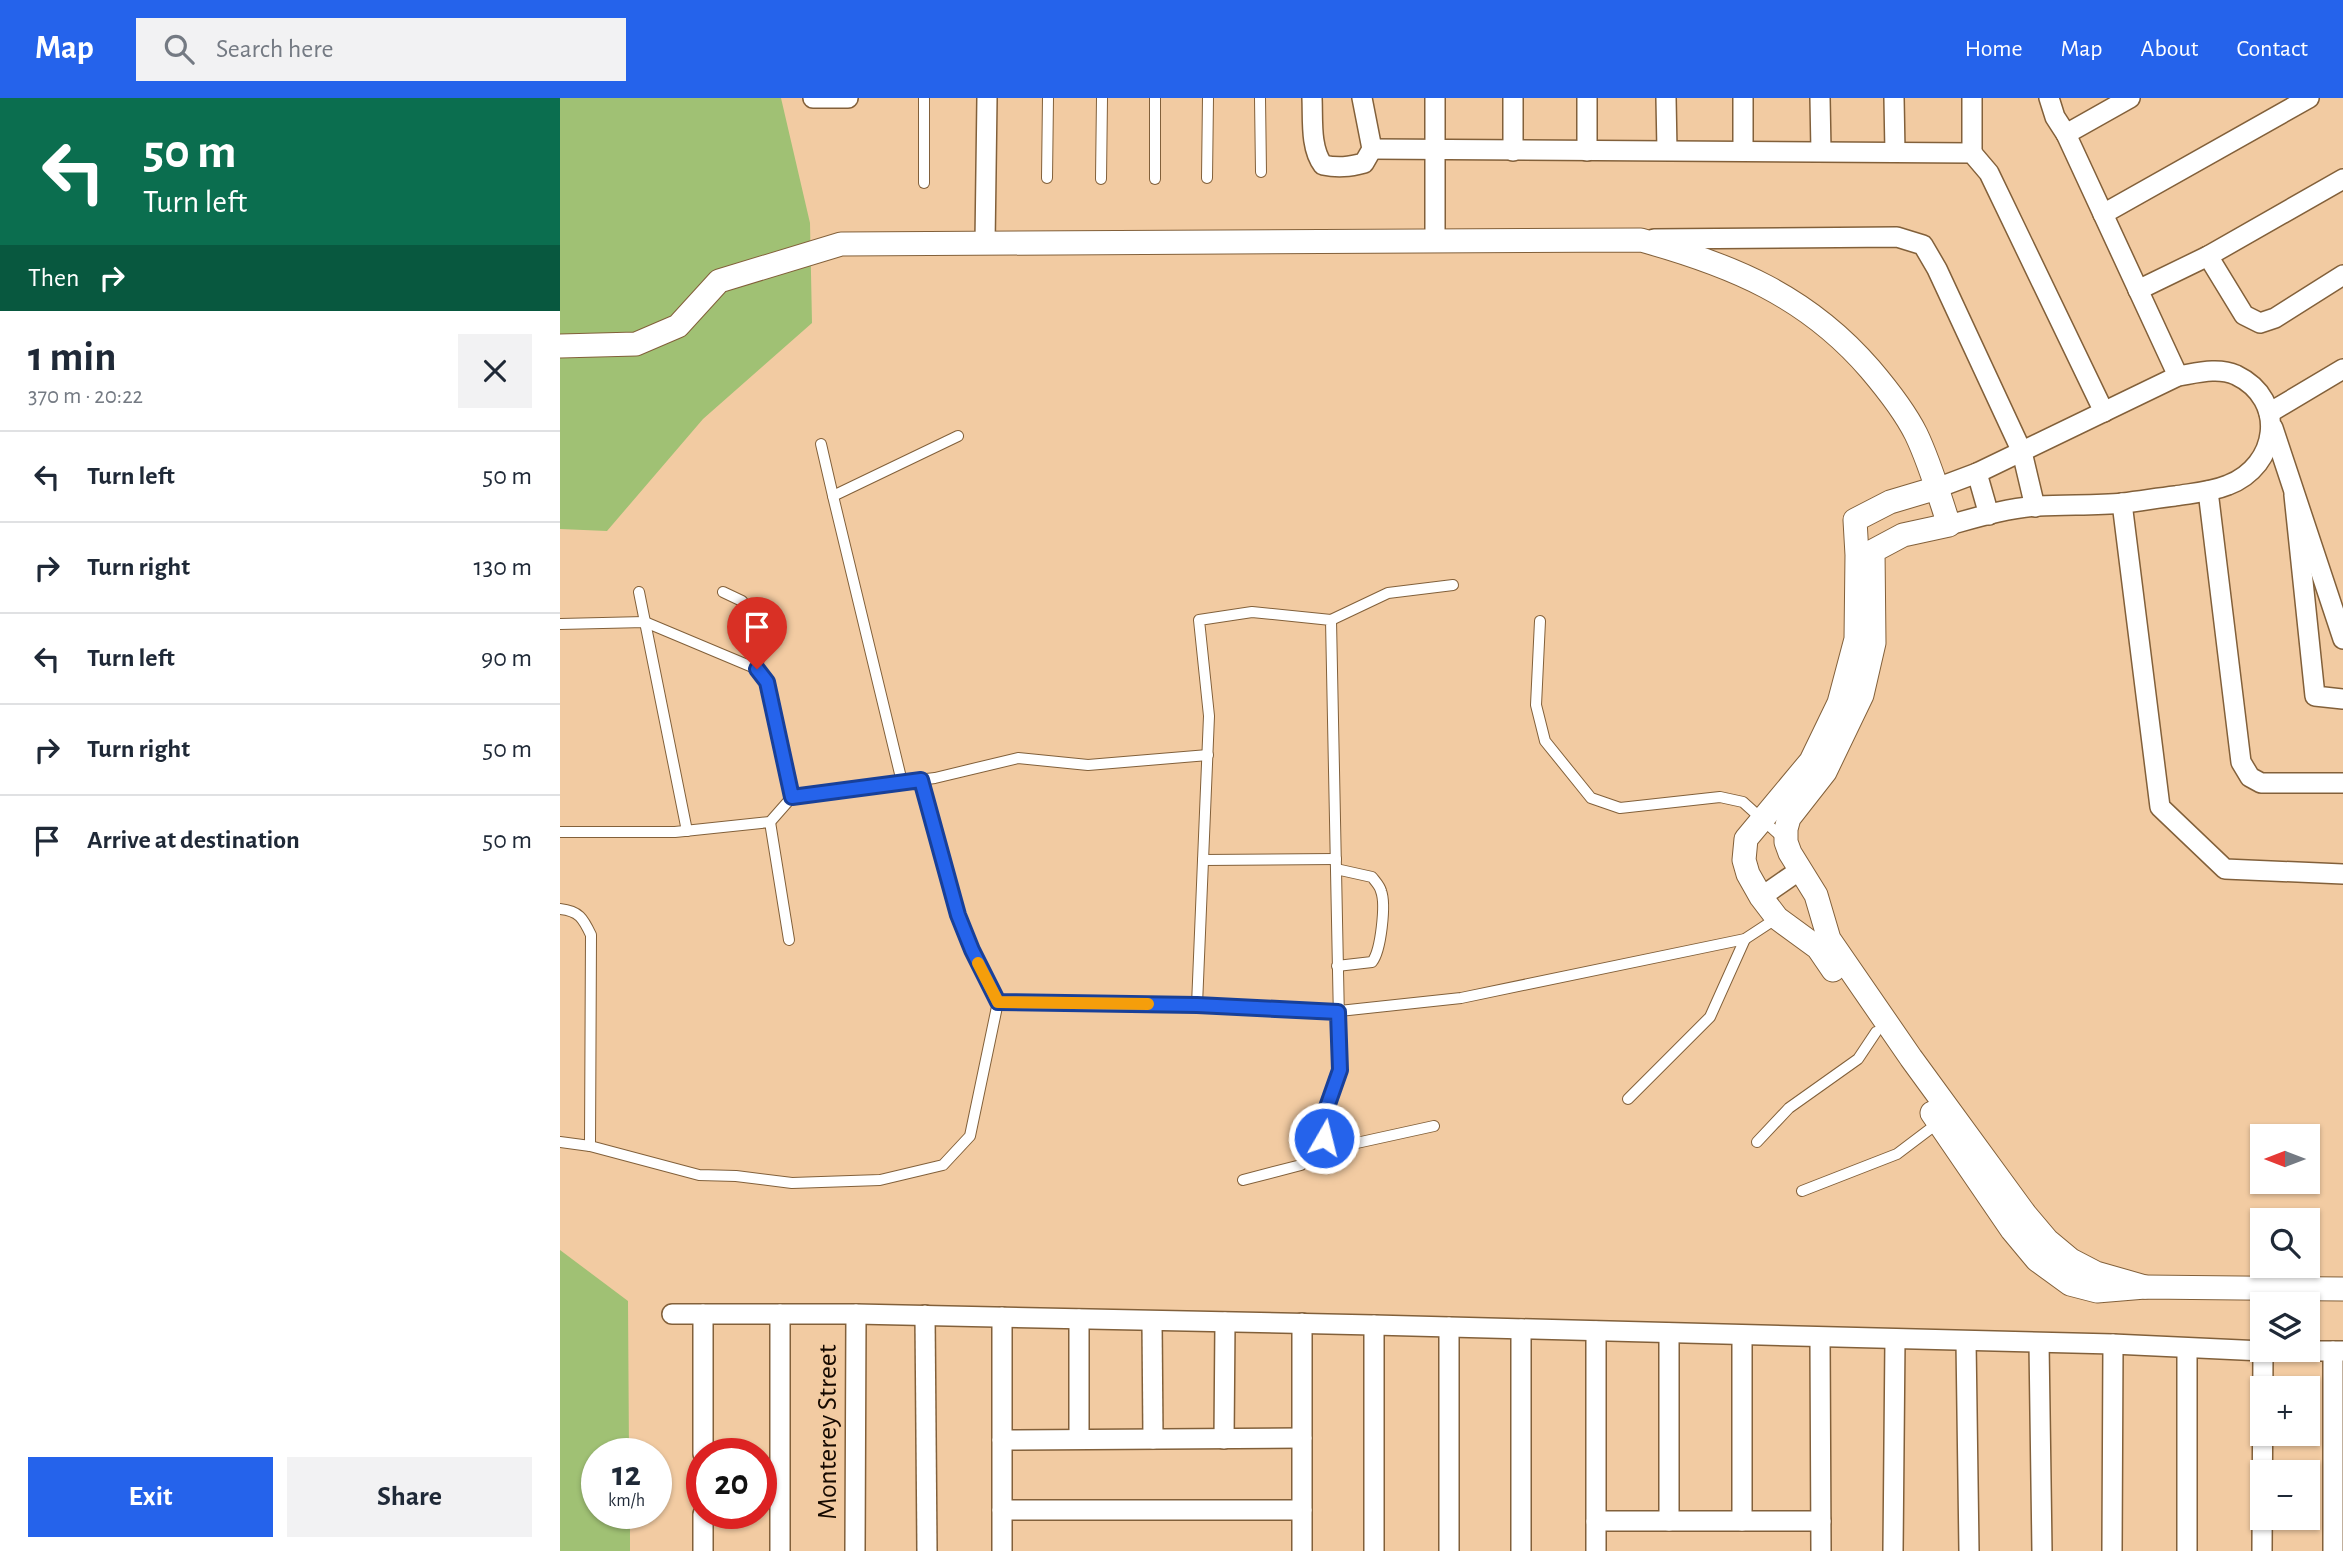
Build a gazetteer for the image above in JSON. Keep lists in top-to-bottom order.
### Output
{
  "streets": {
    "street": ["Monterey Street"]
  },
  "north": "left",
  "page": {
    "header": "Map",
    "search": "Search here",
    "nav": [
      "Home",
      "Map",
      "About",
      "Contact"
    ],
    "turn": ["50 m", "Turn left"],
    "then": "Then",
    "heading": ["1 min", "370 m · 20:22"],
    "list": [
      {
        "name": "Turn left",
        "value": "50 m"
      },
      {
        "name": "Turn right",
        "value": "130 m"
      },
      {
        "name": "Turn left",
        "value": "90 m"
      },
      {
        "name": "Turn right",
        "value": "50 m"
      },
      {
        "name": "Arrive at destination",
        "value": "50 m"
      }
    ],
    "map_buttons": ["+", "−"],
    "speed": "12 km/h",
    "limit": "20",
    "buttons": ["Exit", "Share"]
  }
}
